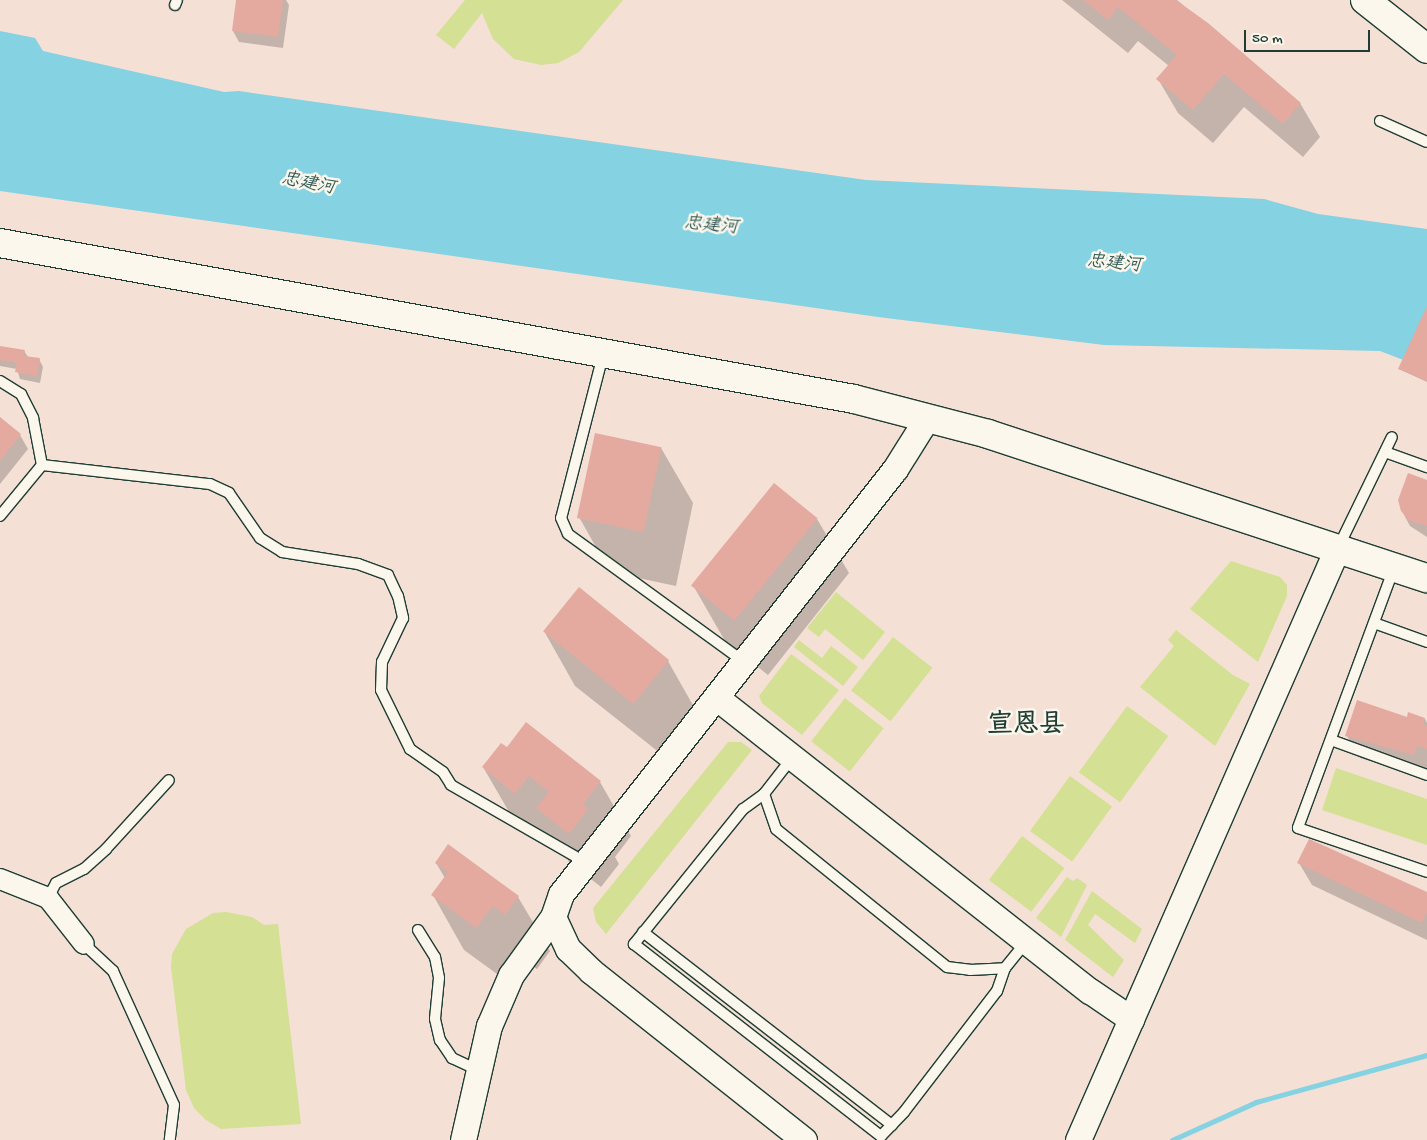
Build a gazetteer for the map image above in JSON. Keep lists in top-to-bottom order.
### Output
{
  "districts": ["宣恩县"],
  "water": ["忠建河"],
  "scale_bar": "50 m"
}
